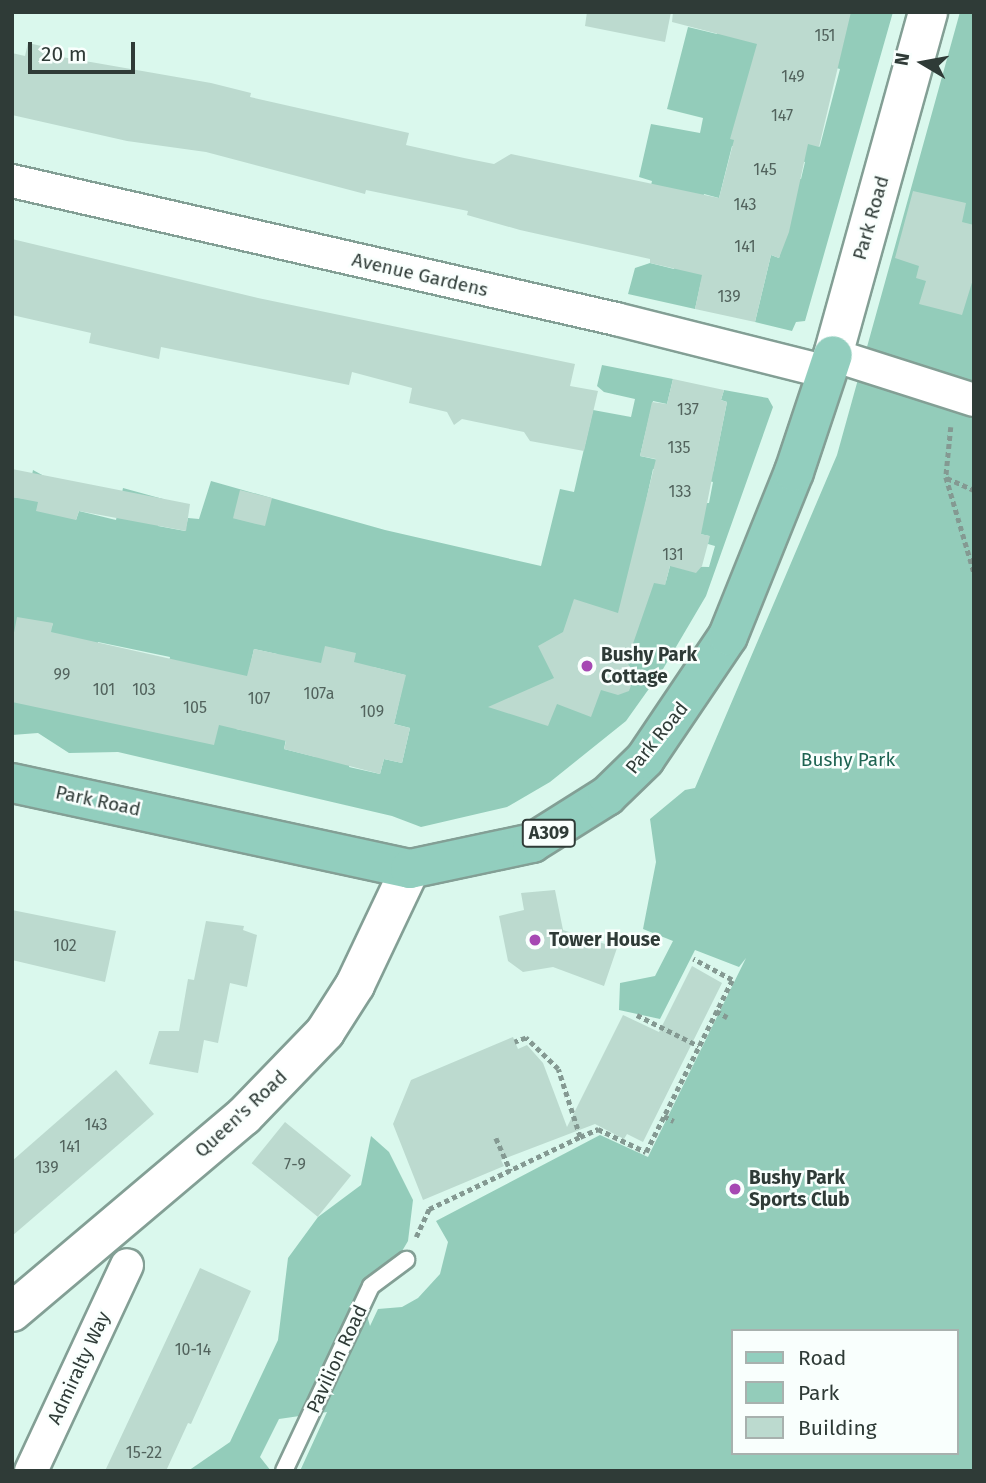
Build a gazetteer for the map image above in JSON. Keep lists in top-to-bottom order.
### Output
{
  "streets": {
    "main road": ["Park Road", "A309", "Queen's Road"],
    "street": ["Avenue Gardens", "Admiralty Way"],
    "lane": ["Pavilion Road"]
  },
  "crossings": [
    ["Park Road", "Avenue Gardens"],
    ["Park Road", "Queen's Road"]
  ],
  "parks": ["Bushy Park"],
  "places": ["Bushy Park Cottage", "Tower House", "Bushy Park Sports Club"],
  "house_numbers": [
    "151",
    "149",
    "147",
    "145",
    "143",
    "141",
    "139",
    "137",
    "135",
    "133",
    "131",
    "99",
    "101",
    "103",
    "107a",
    "107",
    "105",
    "109",
    "102",
    "143",
    "141",
    "7-9",
    "139",
    "10-14",
    "15-22"
  ],
  "legend": ["Road", "Park", "Building"],
  "scale_bar": "20 m",
  "north": "left"
}
